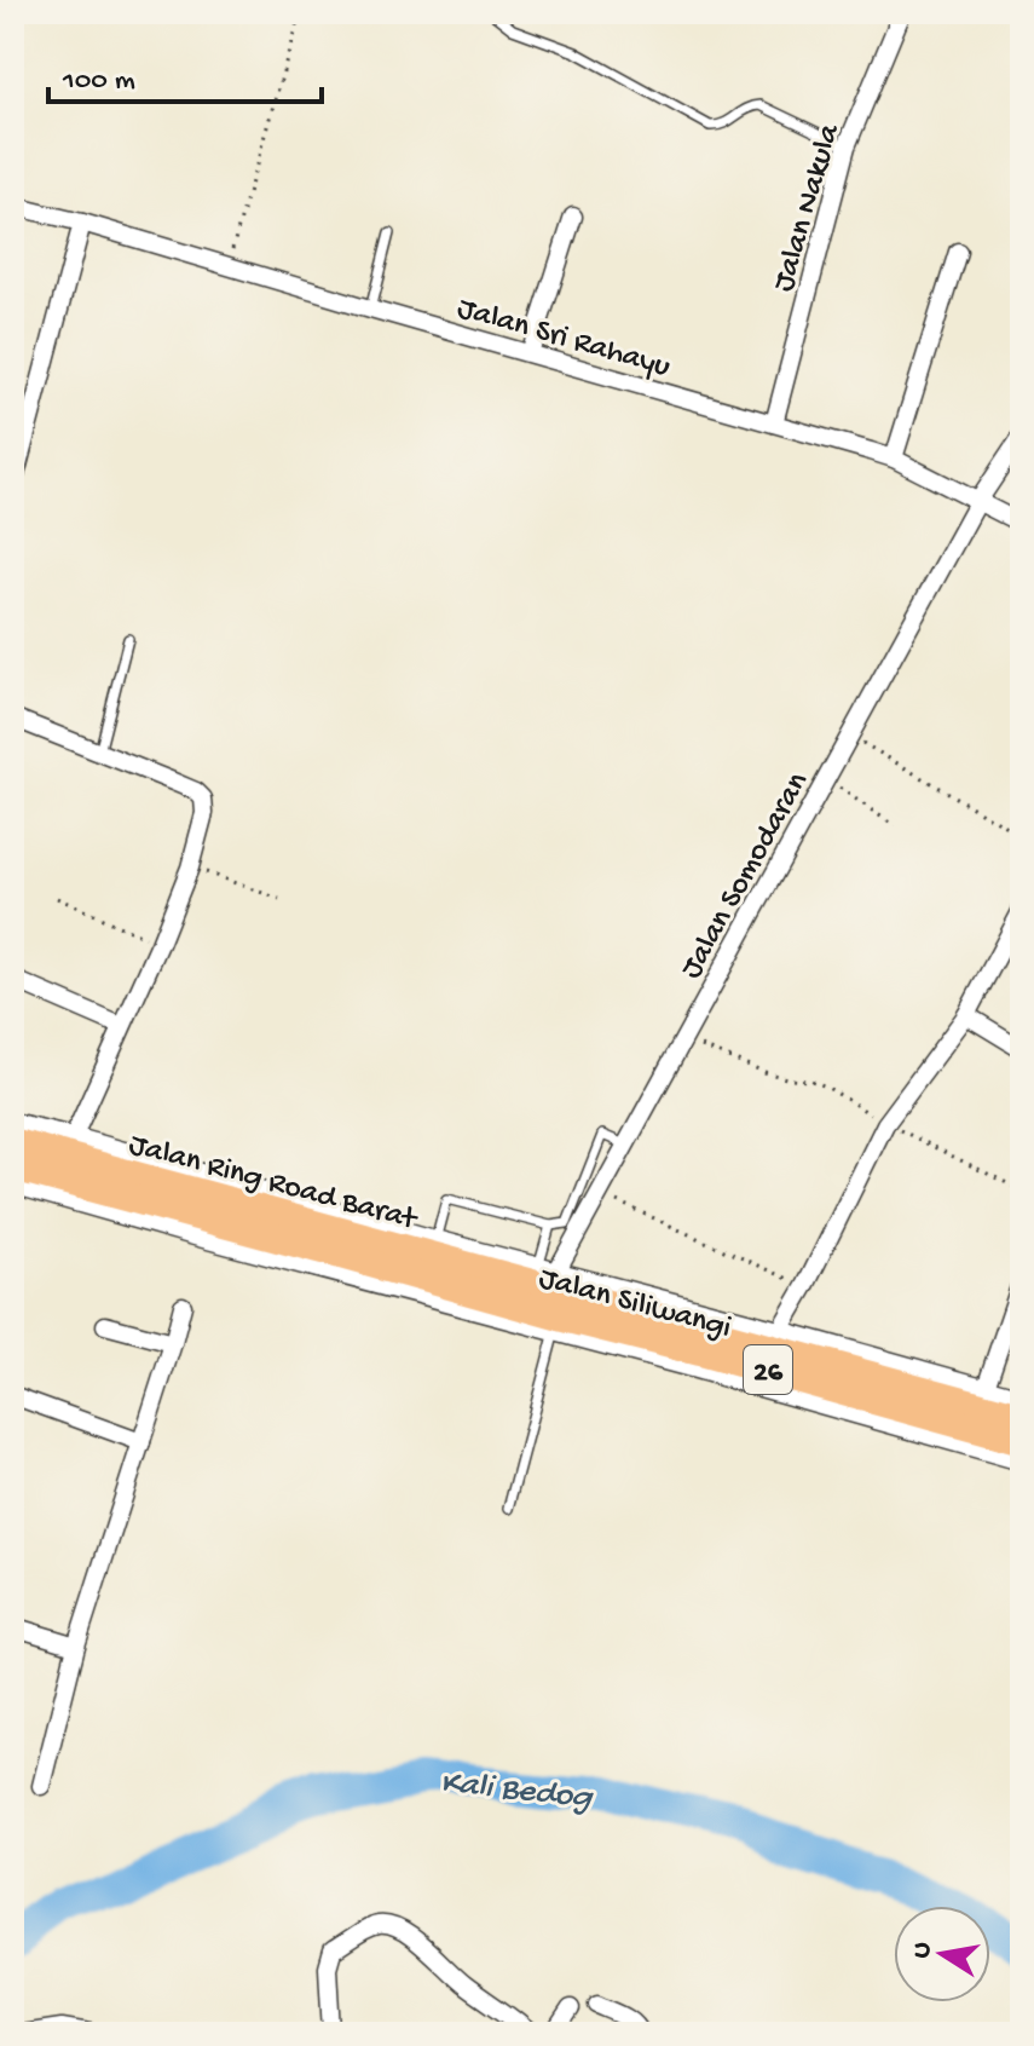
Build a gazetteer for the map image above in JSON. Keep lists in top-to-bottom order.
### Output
{
  "streets": {
    "highway": ["Jalan Ring Road Barat", "Jalan Siliwangi", "26"],
    "street": ["Jalan Nakula", "Jalan Sri Rahayu", "Jalan Somodaran"]
  },
  "crossings": [
    ["Jalan Nakula", "Jalan Sri Rahayu"],
    ["Jalan Sri Rahayu", "Jalan Somodaran"],
    ["Jalan Somodaran", "Jalan Ring Road Barat"],
    ["Jalan Somodaran", "Jalan Siliwangi"],
    ["Jalan Ring Road Barat", "Jalan Siliwangi"]
  ],
  "water": ["Kali Bedog"],
  "scale_bar": "100 m",
  "north": "left"
}
